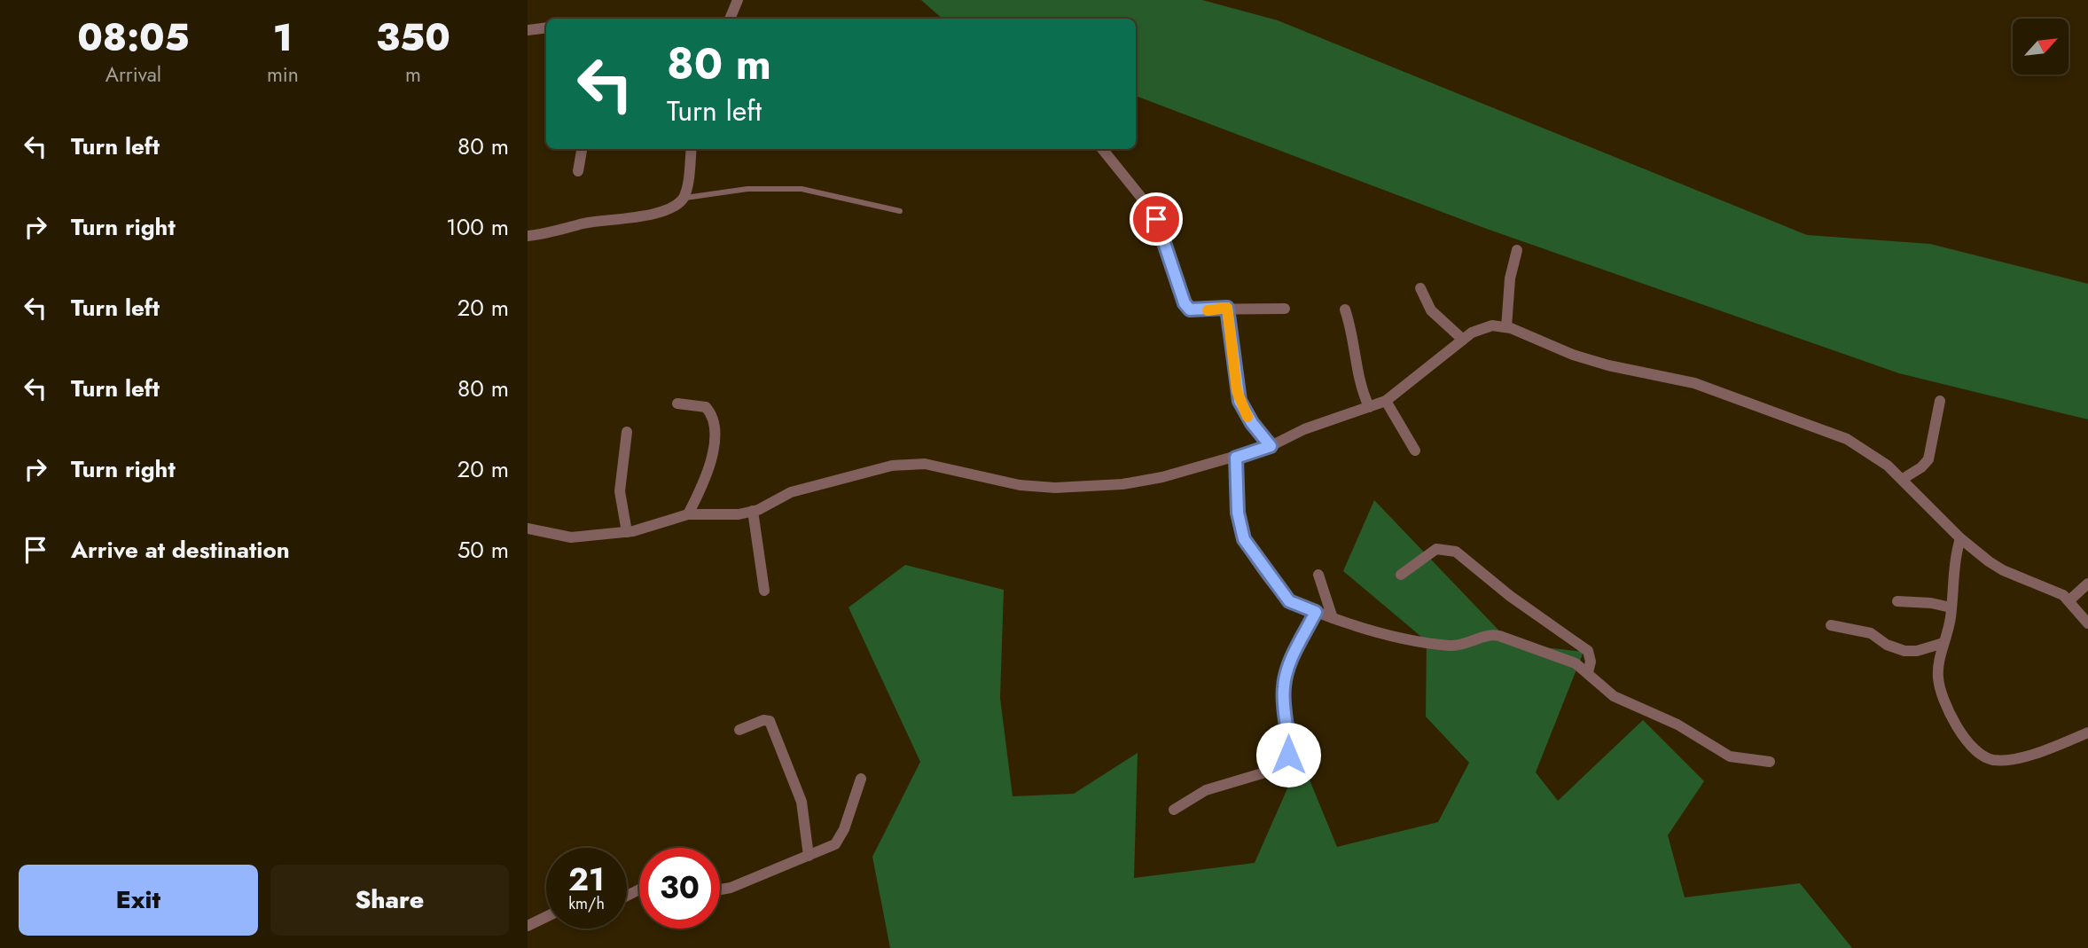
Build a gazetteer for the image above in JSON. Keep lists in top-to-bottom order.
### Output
{
  "north": "top right",
  "page": {
    "eta": [
      "08:05",
      "Arrival",
      "1",
      "min",
      "350",
      "m"
    ],
    "turn": ["80 m", "Turn left"],
    "list": [
      {
        "name": "Turn left",
        "value": "80 m"
      },
      {
        "name": "Turn right",
        "value": "100 m"
      },
      {
        "name": "Turn left",
        "value": "20 m"
      },
      {
        "name": "Turn left",
        "value": "80 m"
      },
      {
        "name": "Turn right",
        "value": "20 m"
      },
      {
        "name": "Arrive at destination",
        "value": "50 m"
      }
    ],
    "speed": "21 km/h",
    "limit": "30",
    "buttons": ["Exit", "Share"]
  }
}
